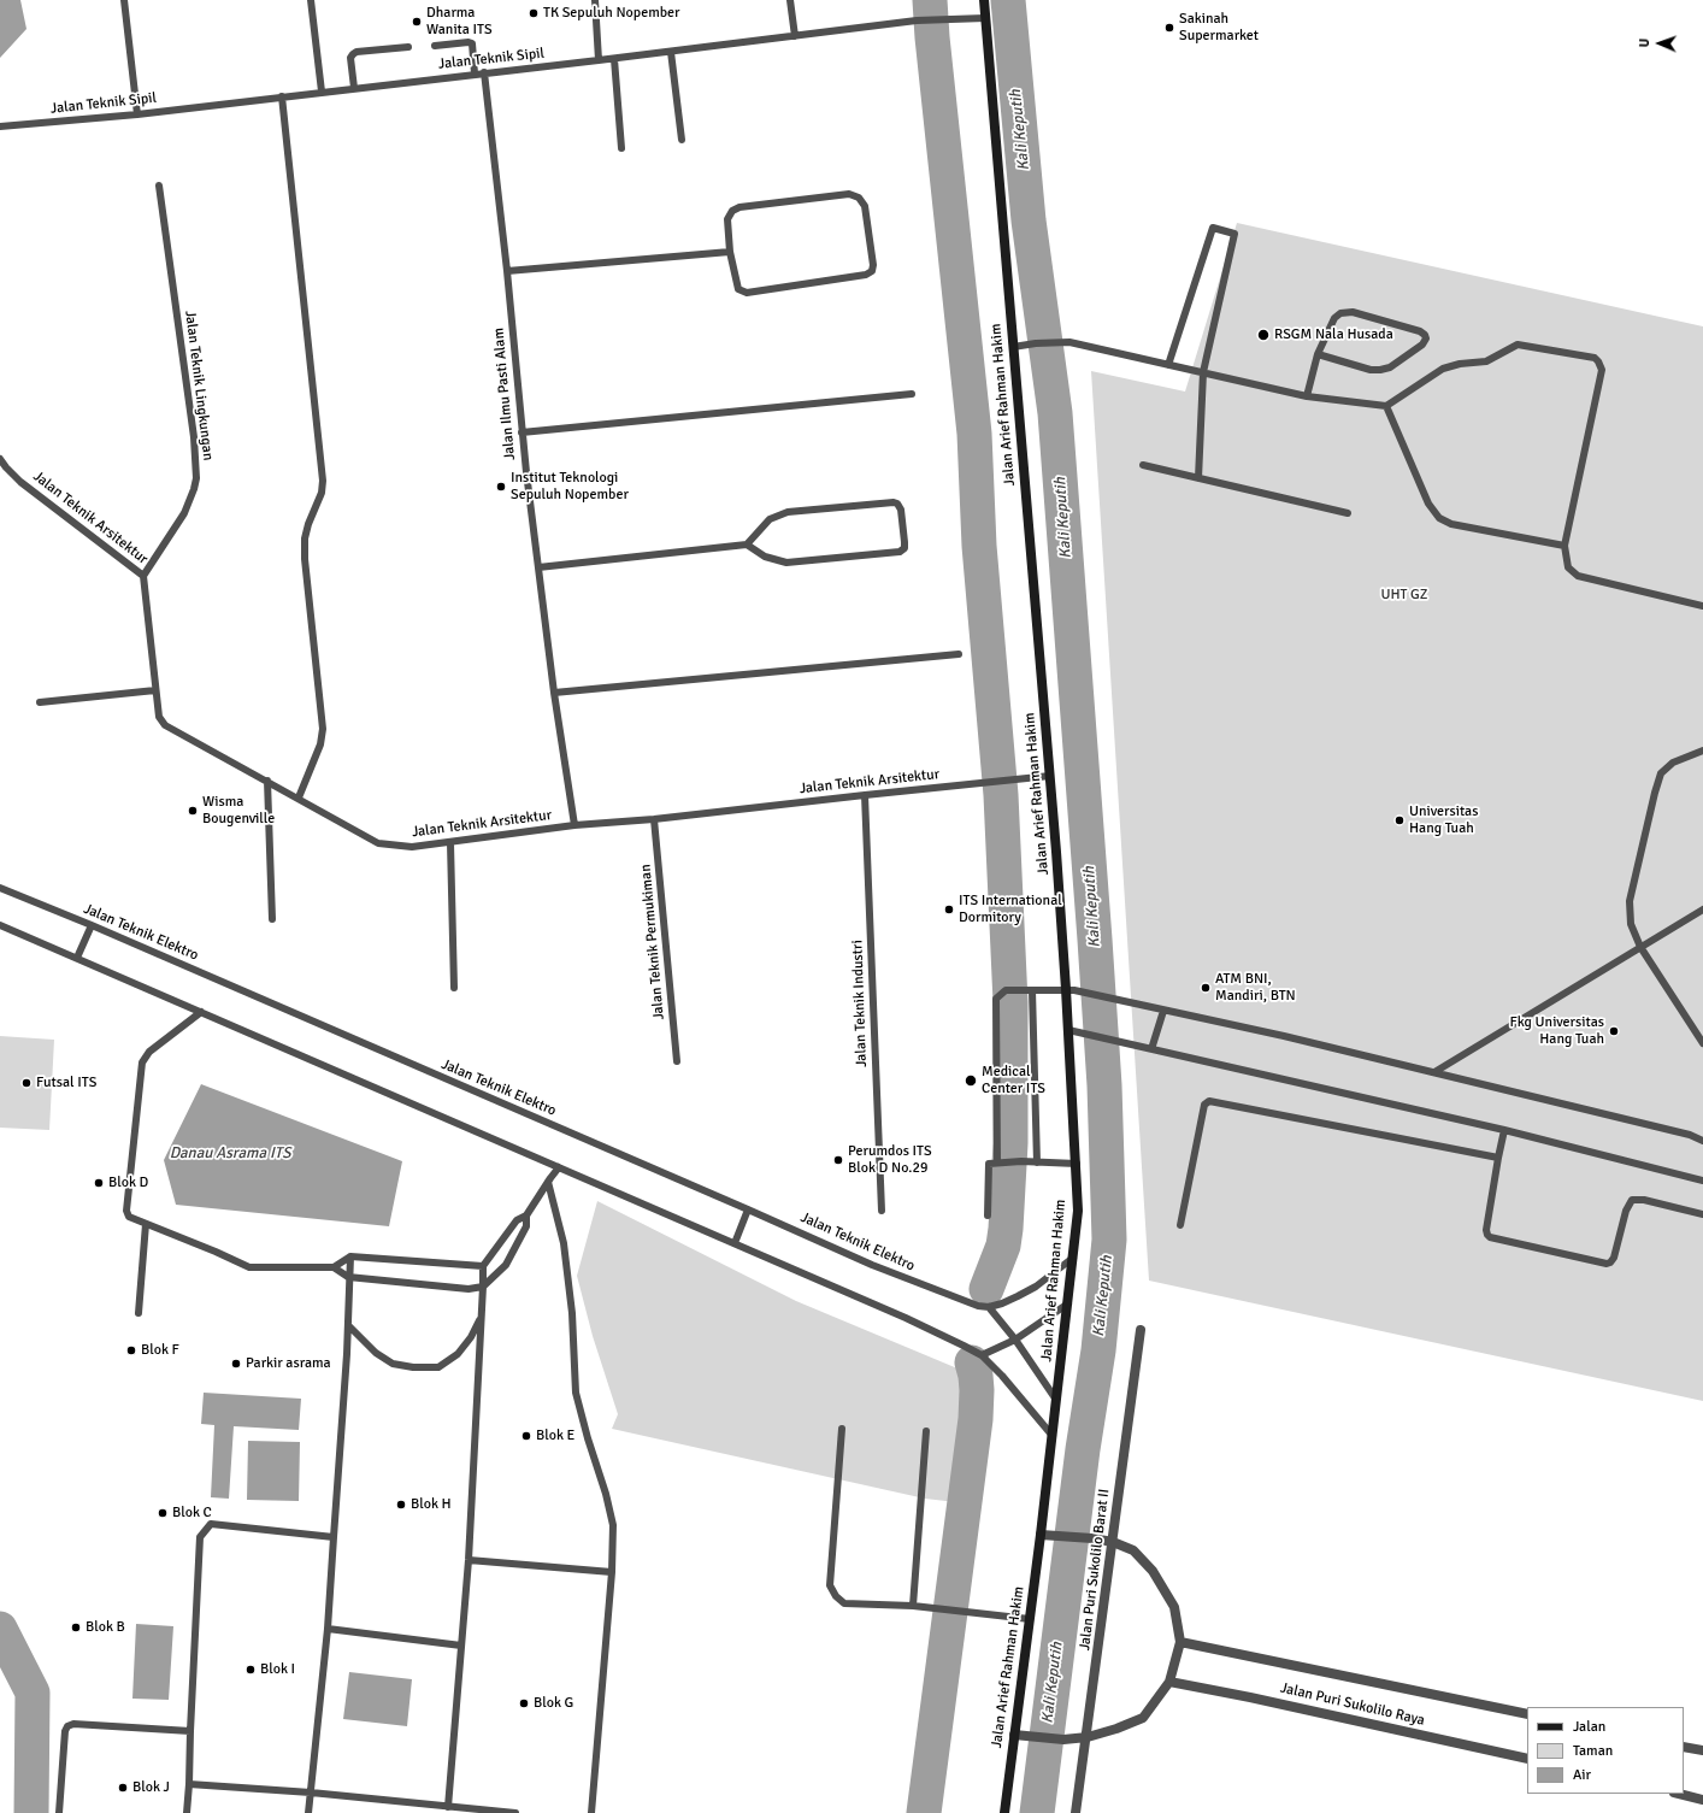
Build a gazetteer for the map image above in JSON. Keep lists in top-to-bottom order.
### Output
{
  "streets": {
    "main road": ["Jalan Arief Rahman Hakim"],
    "street": ["Jalan Puri Sukolilo Barat II", "Jalan Puri Sukolilo Raya"],
    "lane": [
      "Jalan Teknik Sipil",
      "Jalan Teknik Lingkungan",
      "Jalan Ilmu Pasti Alam",
      "Jalan Teknik Arsitektur",
      "Jalan Teknik Elektro",
      "Jalan Teknik Permukiman",
      "Jalan Teknik Industri"
    ]
  },
  "crossings": [
    ["Jalan Teknik Sipil", "Jalan Ilmu Pasti Alam"],
    ["Jalan Teknik Sipil", "Jalan Arief Rahman Hakim"],
    ["Jalan Teknik Lingkungan", "Jalan Teknik Arsitektur"],
    ["Jalan Ilmu Pasti Alam", "Jalan Teknik Arsitektur"],
    ["Jalan Arief Rahman Hakim", "Jalan Teknik Arsitektur"],
    ["Jalan Teknik Arsitektur", "Jalan Teknik Permukiman"],
    ["Jalan Teknik Arsitektur", "Jalan Teknik Industri"]
  ],
  "water": ["Kali Keputih", "Danau Asrama ITS"],
  "parks": ["UHT GZ"],
  "places": [
    "TK Sepuluh Nopember",
    "Dharma Wanita ITS",
    "Sakinah Supermarket",
    "RSGM Nala Husada",
    "Institut Teknologi Sepuluh Nopember",
    "Wisma Bougenville",
    "Universitas Hang Tuah",
    "ITS International Dormitory",
    "ATM BNI, Mandiri, BTN",
    "Fkg Universitas Hang Tuah",
    "Medical Center ITS",
    "Futsal ITS",
    "Perumdos ITS Blok D No.29",
    "Blok D",
    "Blok F",
    "Parkir asrama",
    "Blok E",
    "Blok H",
    "Blok C",
    "Blok B",
    "Blok I",
    "Blok G",
    "Blok J"
  ],
  "legend": ["Jalan", "Taman", "Air"],
  "north": "left"
}
